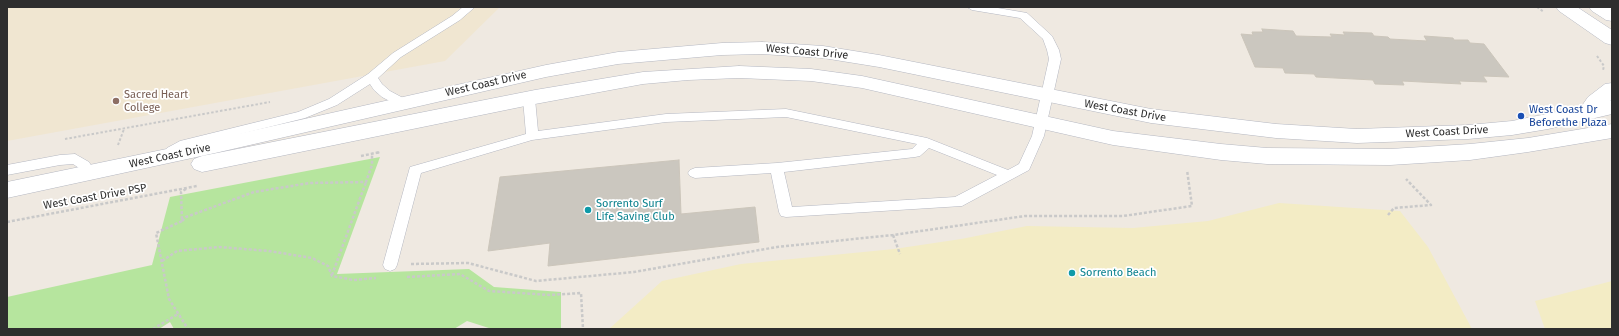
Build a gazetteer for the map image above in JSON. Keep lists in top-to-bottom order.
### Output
{
  "streets": {
    "main road": ["West Coast Drive"],
    "path": ["West Coast Drive PSP"]
  },
  "places": [
    "Sacred Heart College",
    "West Coast Dr Beforethe Plaza",
    "Sorrento Surf Life Saving Club",
    "Sorrento Beach"
  ]
}
